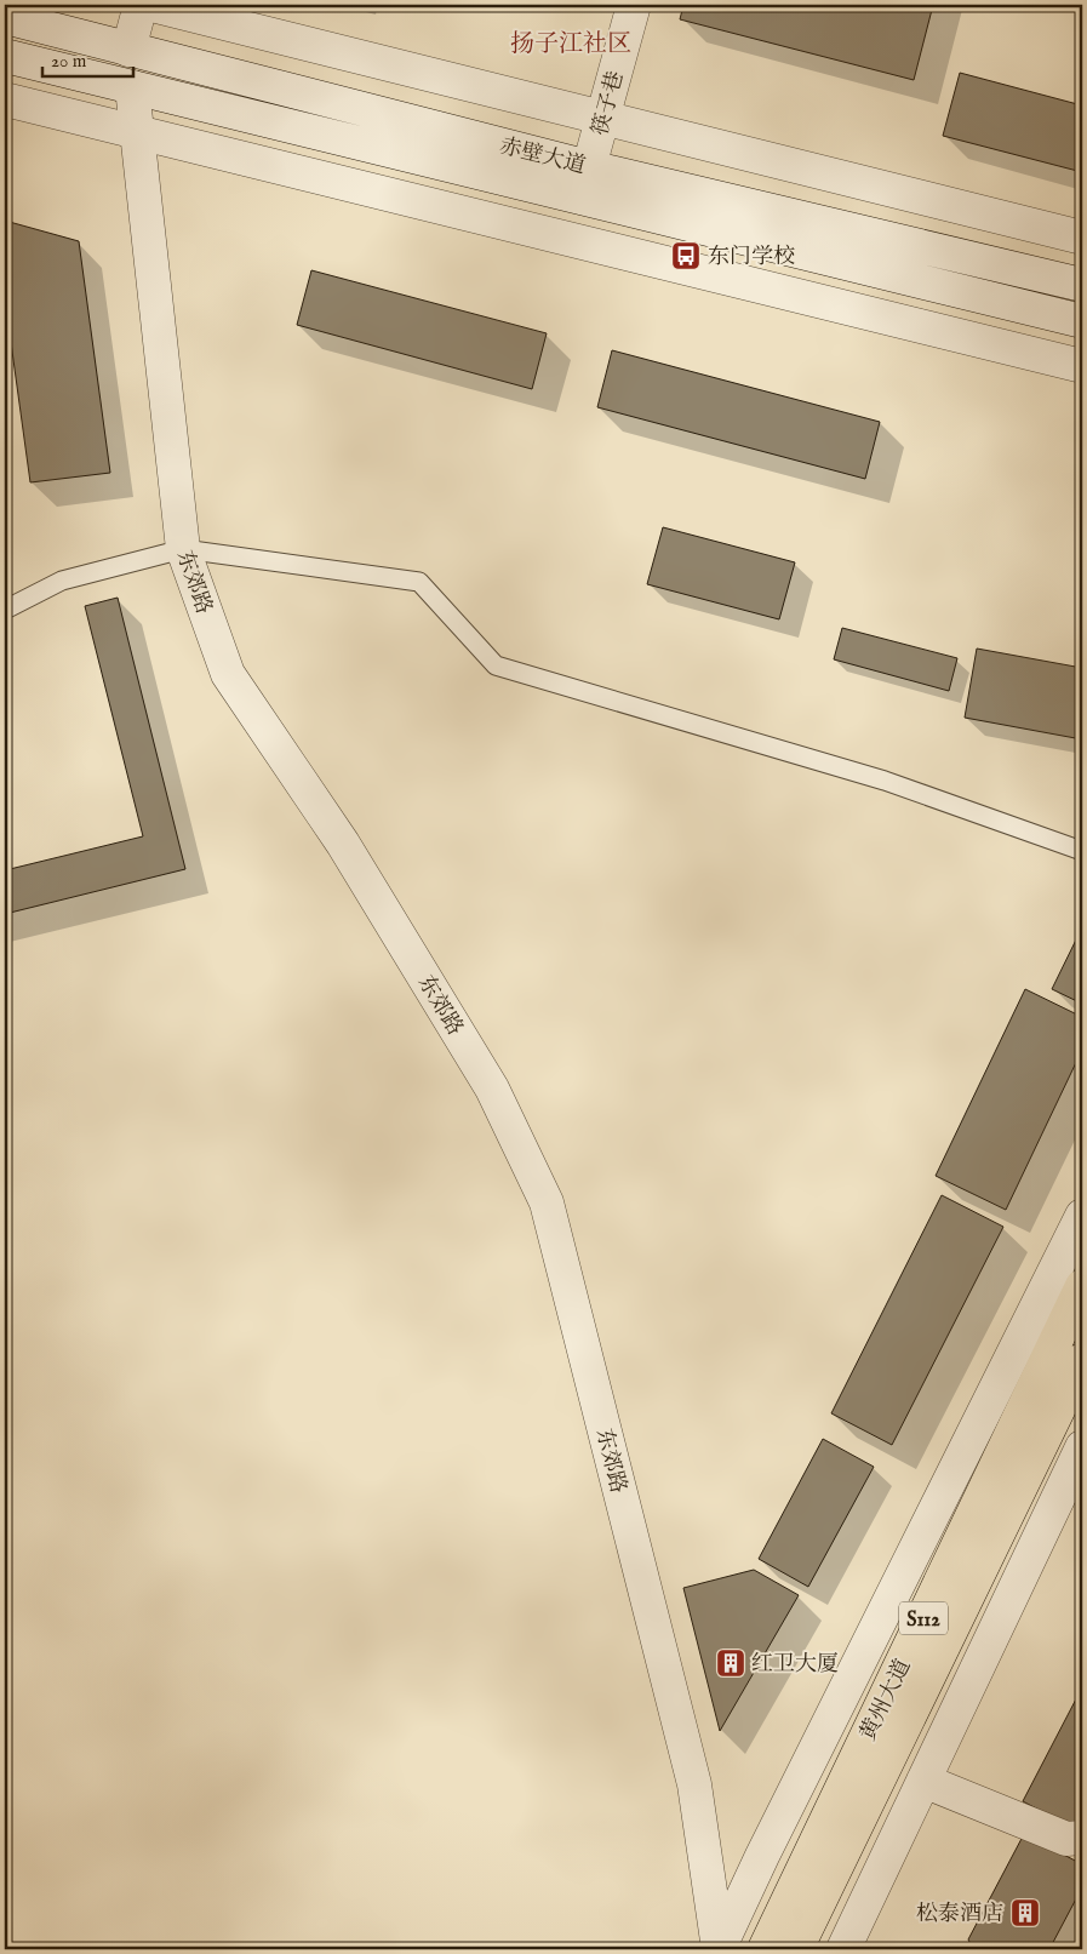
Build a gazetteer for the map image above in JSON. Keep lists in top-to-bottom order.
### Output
{
  "streets": {
    "main road": ["S112", "黄州大道"],
    "street": ["筷子巷", "赤壁大道", "东郊路"]
  },
  "crossings": [
    ["筷子巷", "赤壁大道"],
    ["赤壁大道", "东郊路"]
  ],
  "districts": ["扬子江社区"],
  "places": {
    "bus stop": ["东门学校"],
    "building": ["红卫大厦", "松泰酒店"]
  },
  "scale_bar": "20 m"
}
